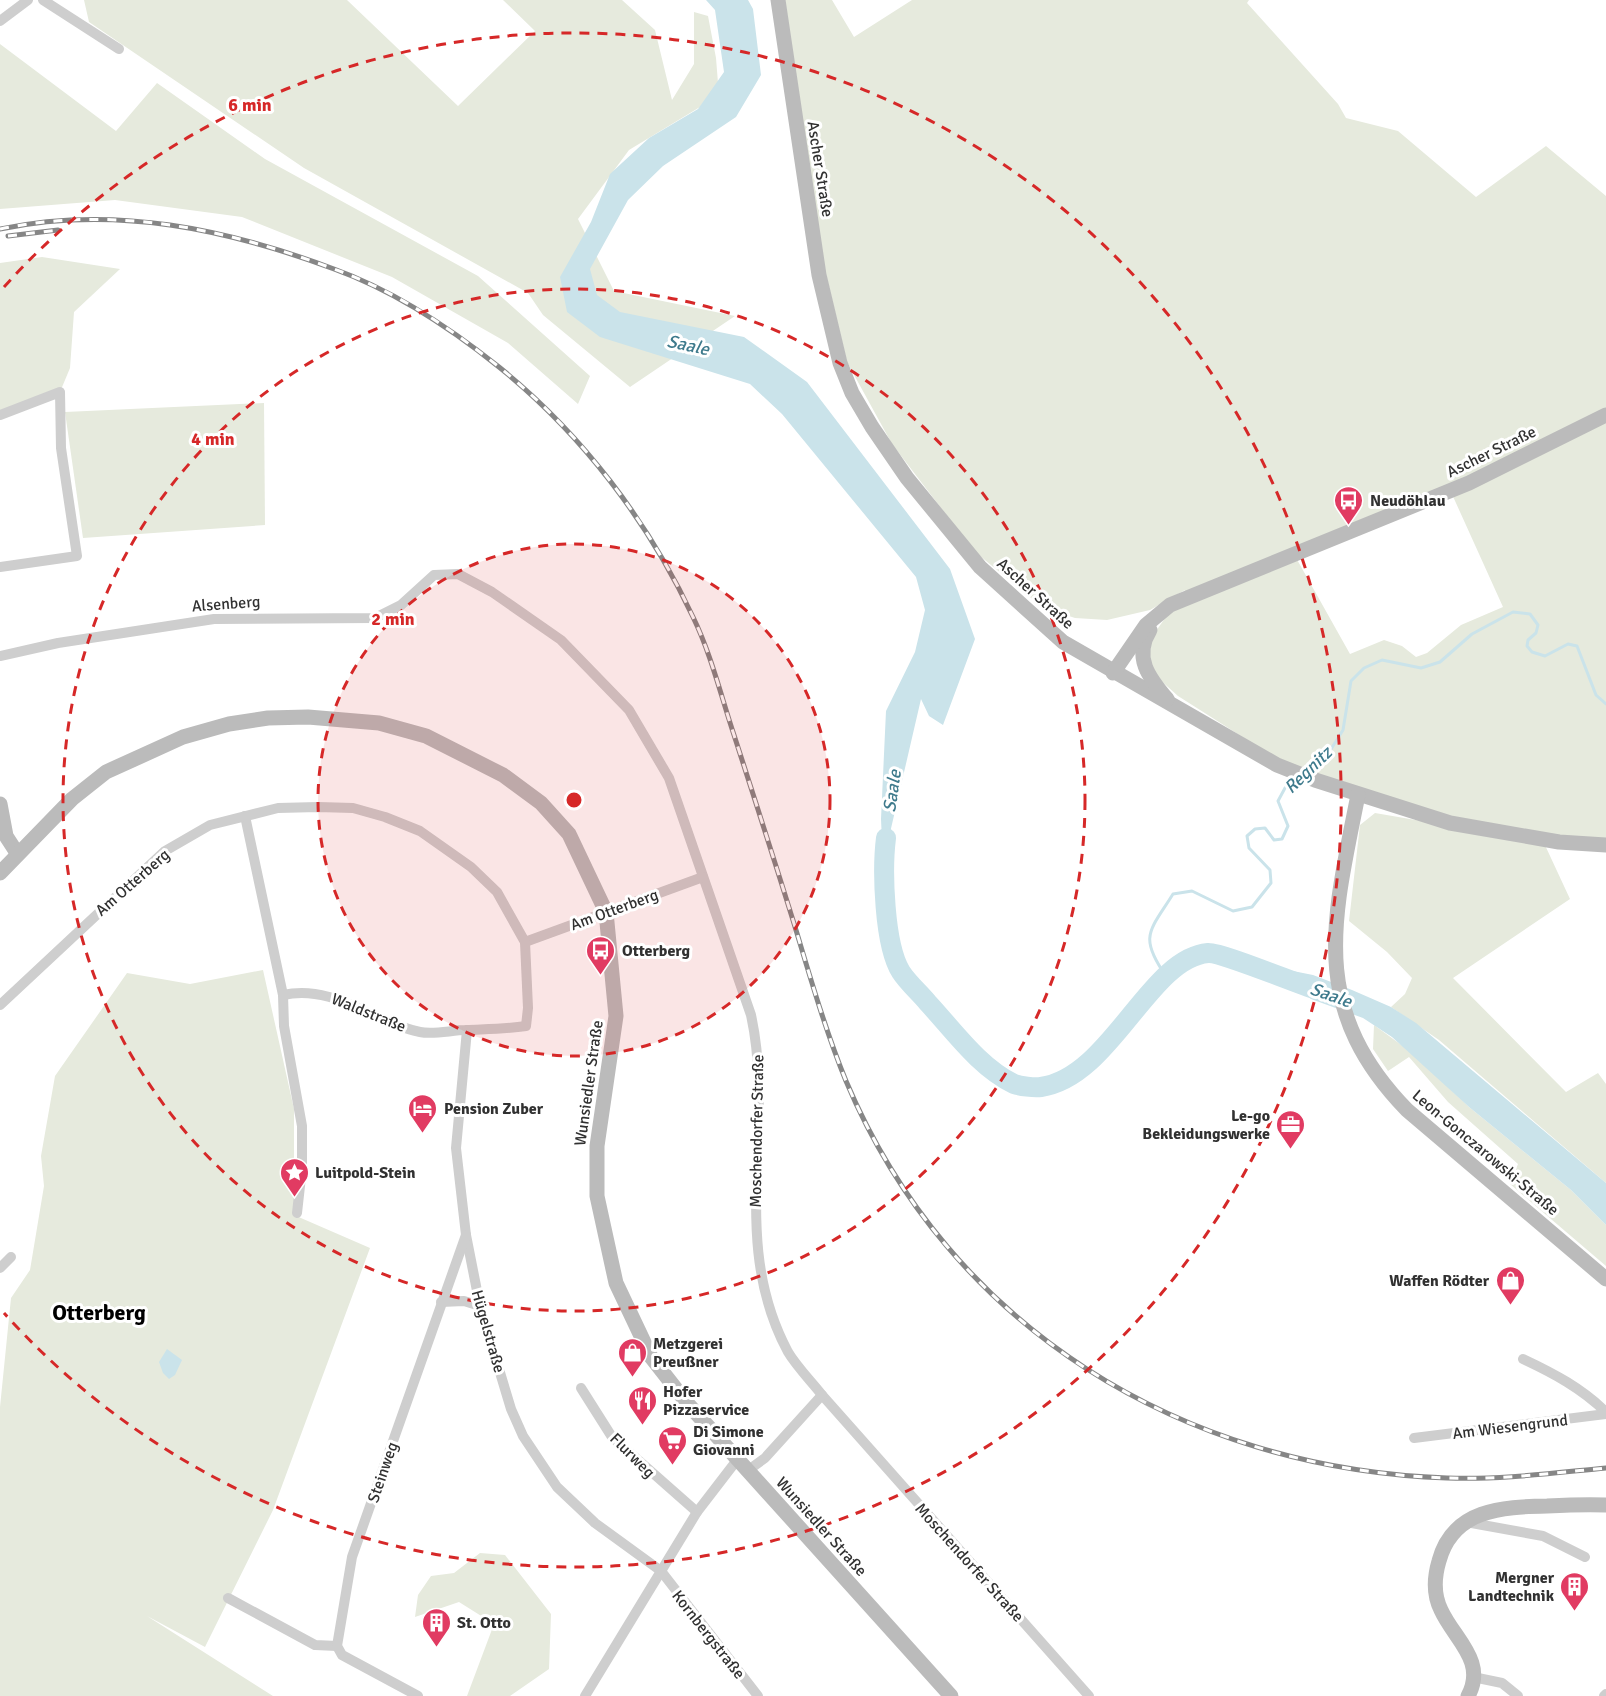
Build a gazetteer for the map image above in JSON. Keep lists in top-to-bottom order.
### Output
{
  "streets": {
    "street": [
      "Ascher Straße",
      "Alsenberg",
      "Am Otterberg",
      "Waldstraße",
      "Wunsiedler Straße",
      "Moschendorfer Straße",
      "Leon-Gonczarowski-Straße",
      "Hügelstraße",
      "Am Wiesengrund",
      "Flurweg",
      "Steinweg",
      "Kornbergstraße"
    ]
  },
  "crossings": [
    ["Alsenberg", "Moschendorfer Straße"],
    ["Am Otterberg", "Waldstraße"],
    ["Am Otterberg", "Wunsiedler Straße"],
    ["Am Otterberg", "Moschendorfer Straße"],
    ["Waldstraße", "Hügelstraße"],
    ["Hügelstraße", "Steinweg"],
    ["Hügelstraße", "Kornbergstraße"]
  ],
  "districts": ["Otterberg"],
  "water": ["Saale", "Regnitz"],
  "places": {
    "bus stop": ["Neudöhlau", "Otterberg"],
    "hotel": ["Pension Zuber"],
    "office": ["Le-go Bekleidungswerke"],
    "place": ["Luitpold-Stein"],
    "shop": ["Waffen Rödter", "Metzgerei Preußner"],
    "restaurant": ["Hofer Pizzaservice"],
    "supermarket": ["Di Simone Giovanni"],
    "building": ["Mergner Landtechnik", "St. Otto"]
  },
  "rings": ["6 min", "4 min", "2 min"]
}
